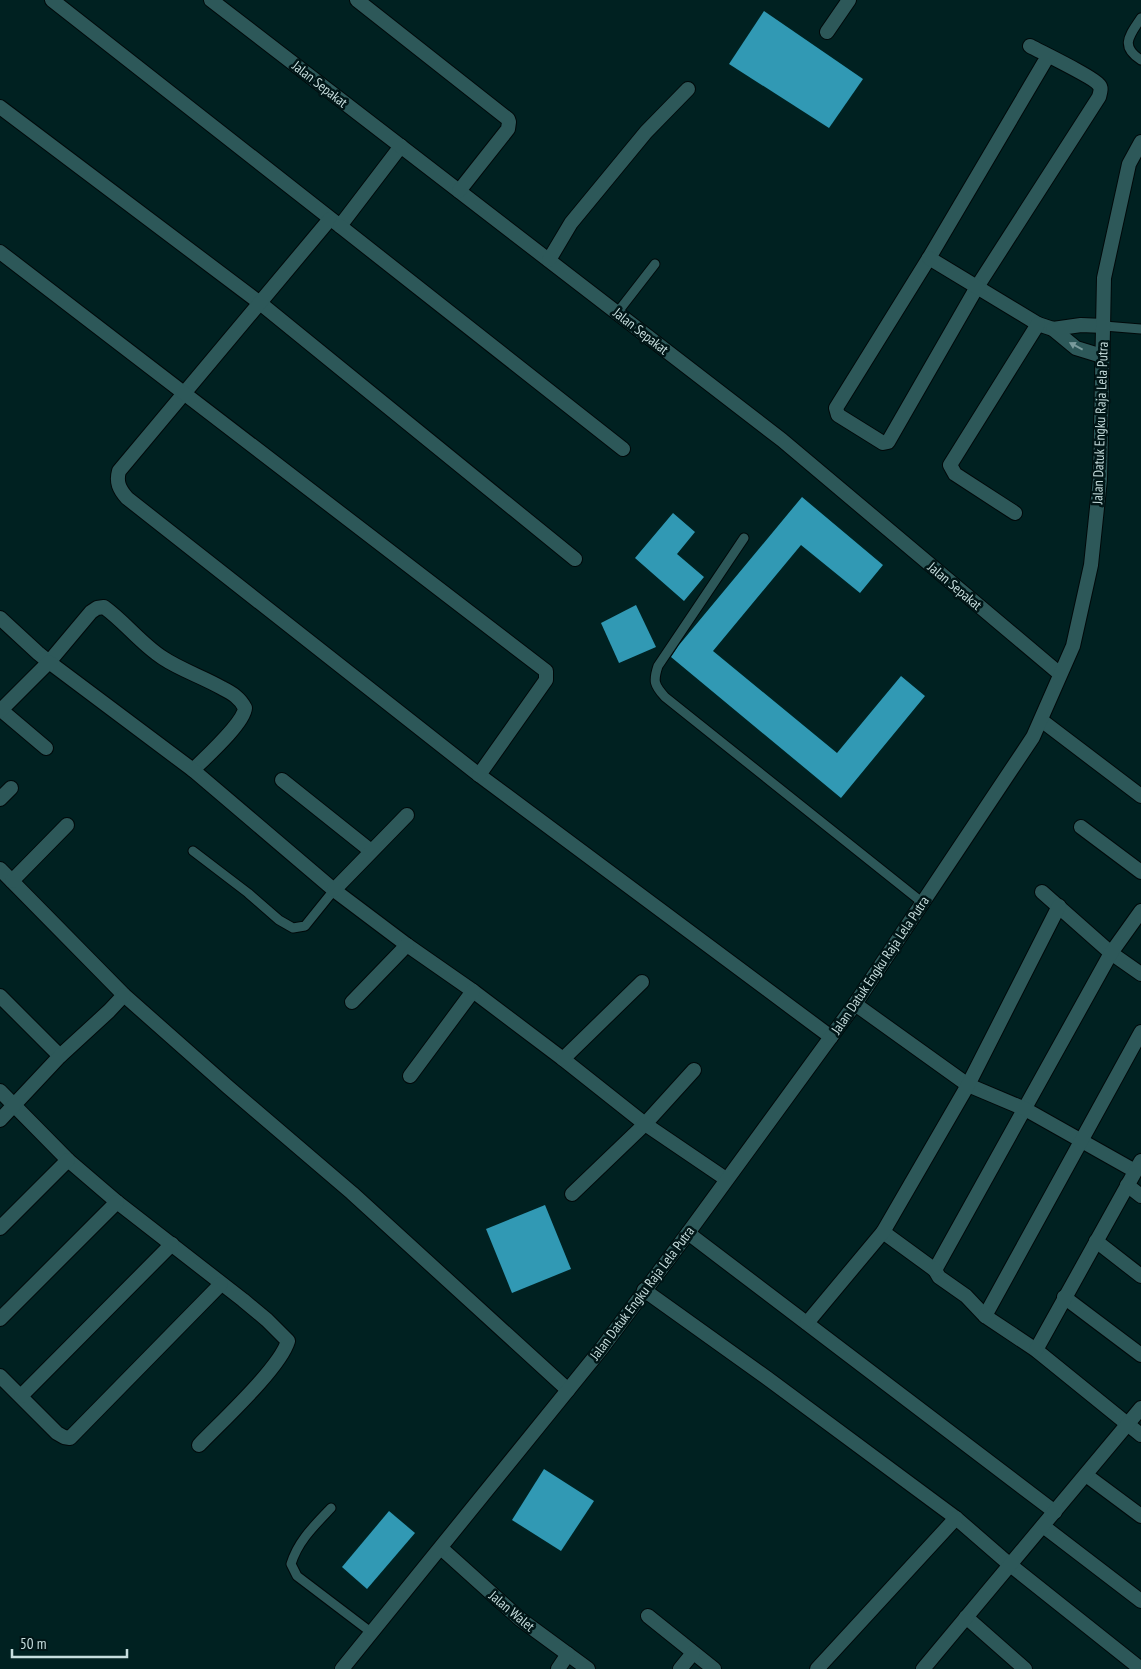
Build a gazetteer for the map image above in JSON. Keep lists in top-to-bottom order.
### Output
{
  "streets": {
    "street": ["Jalan Sepakat", "Jalan Datuk Engku Raja Lela Putra", "Jalan Walet"]
  },
  "crossings": [
    ["Jalan Sepakat", "Jalan Datuk Engku Raja Lela Putra"],
    ["Jalan Datuk Engku Raja Lela Putra", "Jalan Walet"]
  ],
  "scale_bar": "50 m"
}
